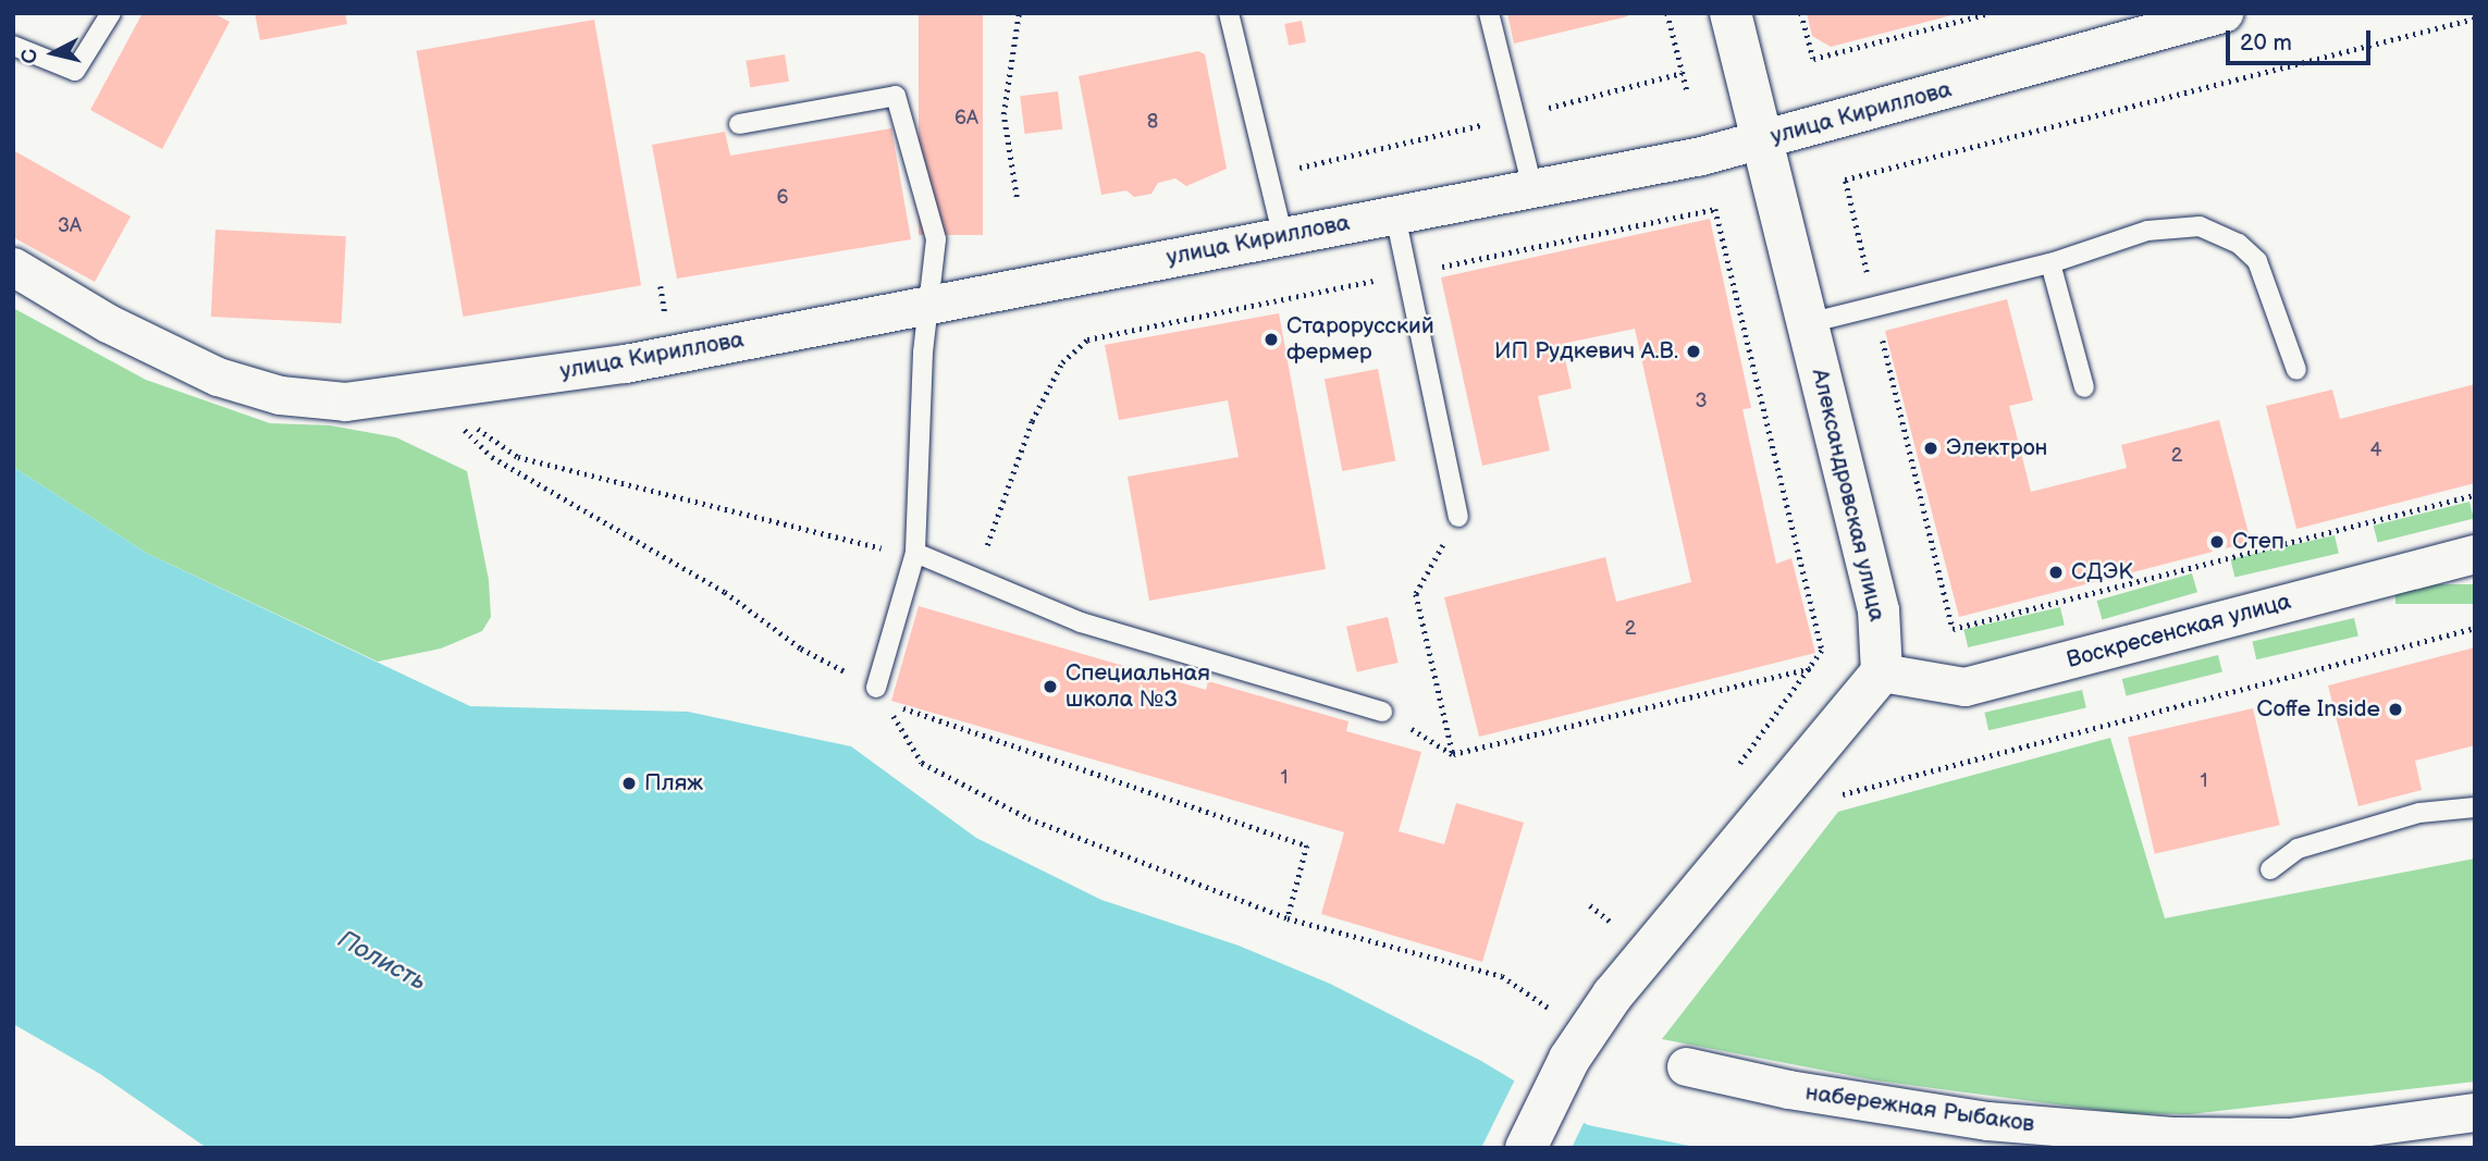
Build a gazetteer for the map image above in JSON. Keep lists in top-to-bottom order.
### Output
{
  "streets": {
    "street": [
      "улица Кириллова",
      "Александровская улица",
      "Воскресенская улица",
      "набережная Рыбаков"
    ]
  },
  "crossings": [
    ["улица Кириллова", "Александровская улица"],
    ["Александровская улица", "Воскресенская улица"]
  ],
  "water": ["Полисть"],
  "places": [
    "Старорусский фермер",
    "ИП Рудкевич А.В.",
    "Электрон",
    "Степ",
    "СДЭК",
    "Специальная школа №3",
    "Coffe Inside",
    "Пляж"
  ],
  "house_numbers": [
    "6А",
    "8",
    "6",
    "3А",
    "3",
    "4",
    "2",
    "2",
    "1",
    "1"
  ],
  "scale_bar": "20 m",
  "north": "left"
}
